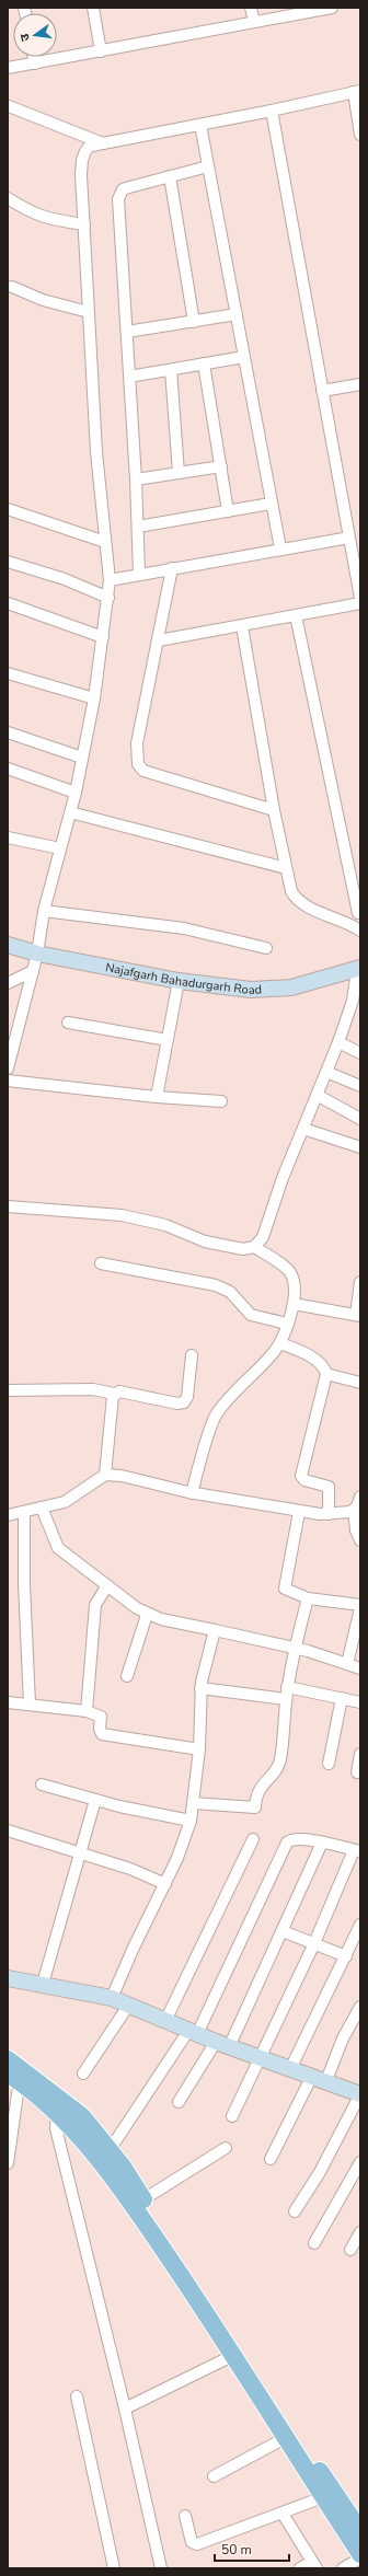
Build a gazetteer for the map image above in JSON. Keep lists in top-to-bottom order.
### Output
{
  "streets": {
    "street": ["Najafgarh Bahadurgarh Road"]
  },
  "scale_bar": "50 m",
  "north": "left"
}
